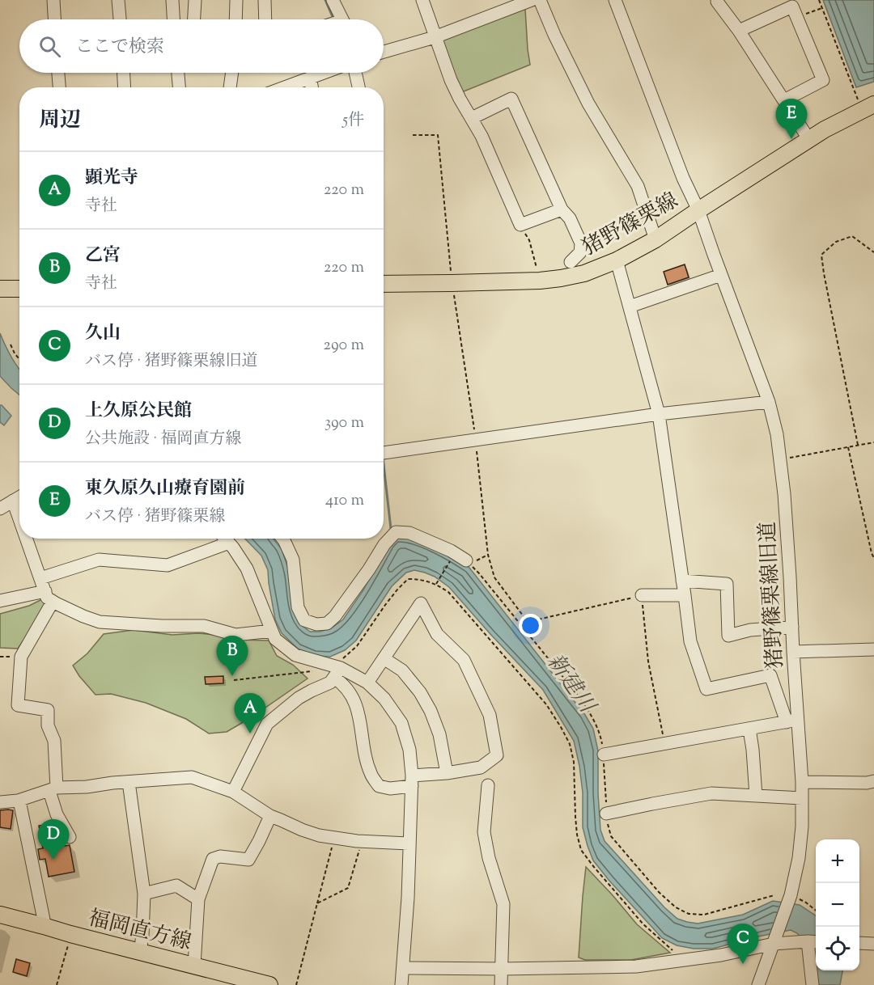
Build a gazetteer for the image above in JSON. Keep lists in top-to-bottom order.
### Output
{
  "streets": {
    "main road": ["猪野篠栗線", "福岡直方線"],
    "street": ["猪野篠栗線旧道"]
  },
  "crossings": [
    ["猪野篠栗線", "猪野篠栗線旧道"]
  ],
  "water": ["新建川"],
  "page": {
    "search": "ここで検索",
    "heading": ["周辺", "5件"],
    "pins": [
      "E",
      "B",
      "A",
      "D",
      "C"
    ],
    "list": [
      {
        "mark": "A",
        "name": "顕光寺",
        "note": "寺社",
        "value": "220 m"
      },
      {
        "mark": "B",
        "name": "乙宮",
        "note": "寺社",
        "value": "220 m"
      },
      {
        "mark": "C",
        "name": "久山",
        "note": "バス停 · 猪野篠栗線旧道",
        "value": "290 m"
      },
      {
        "mark": "D",
        "name": "上久原公民館",
        "note": "公共施設 · 福岡直方線",
        "value": "390 m"
      },
      {
        "mark": "E",
        "name": "東久原久山療育園前",
        "note": "バス停 · 猪野篠栗線",
        "value": "410 m"
      }
    ],
    "map_buttons": ["+", "−"]
  }
}
